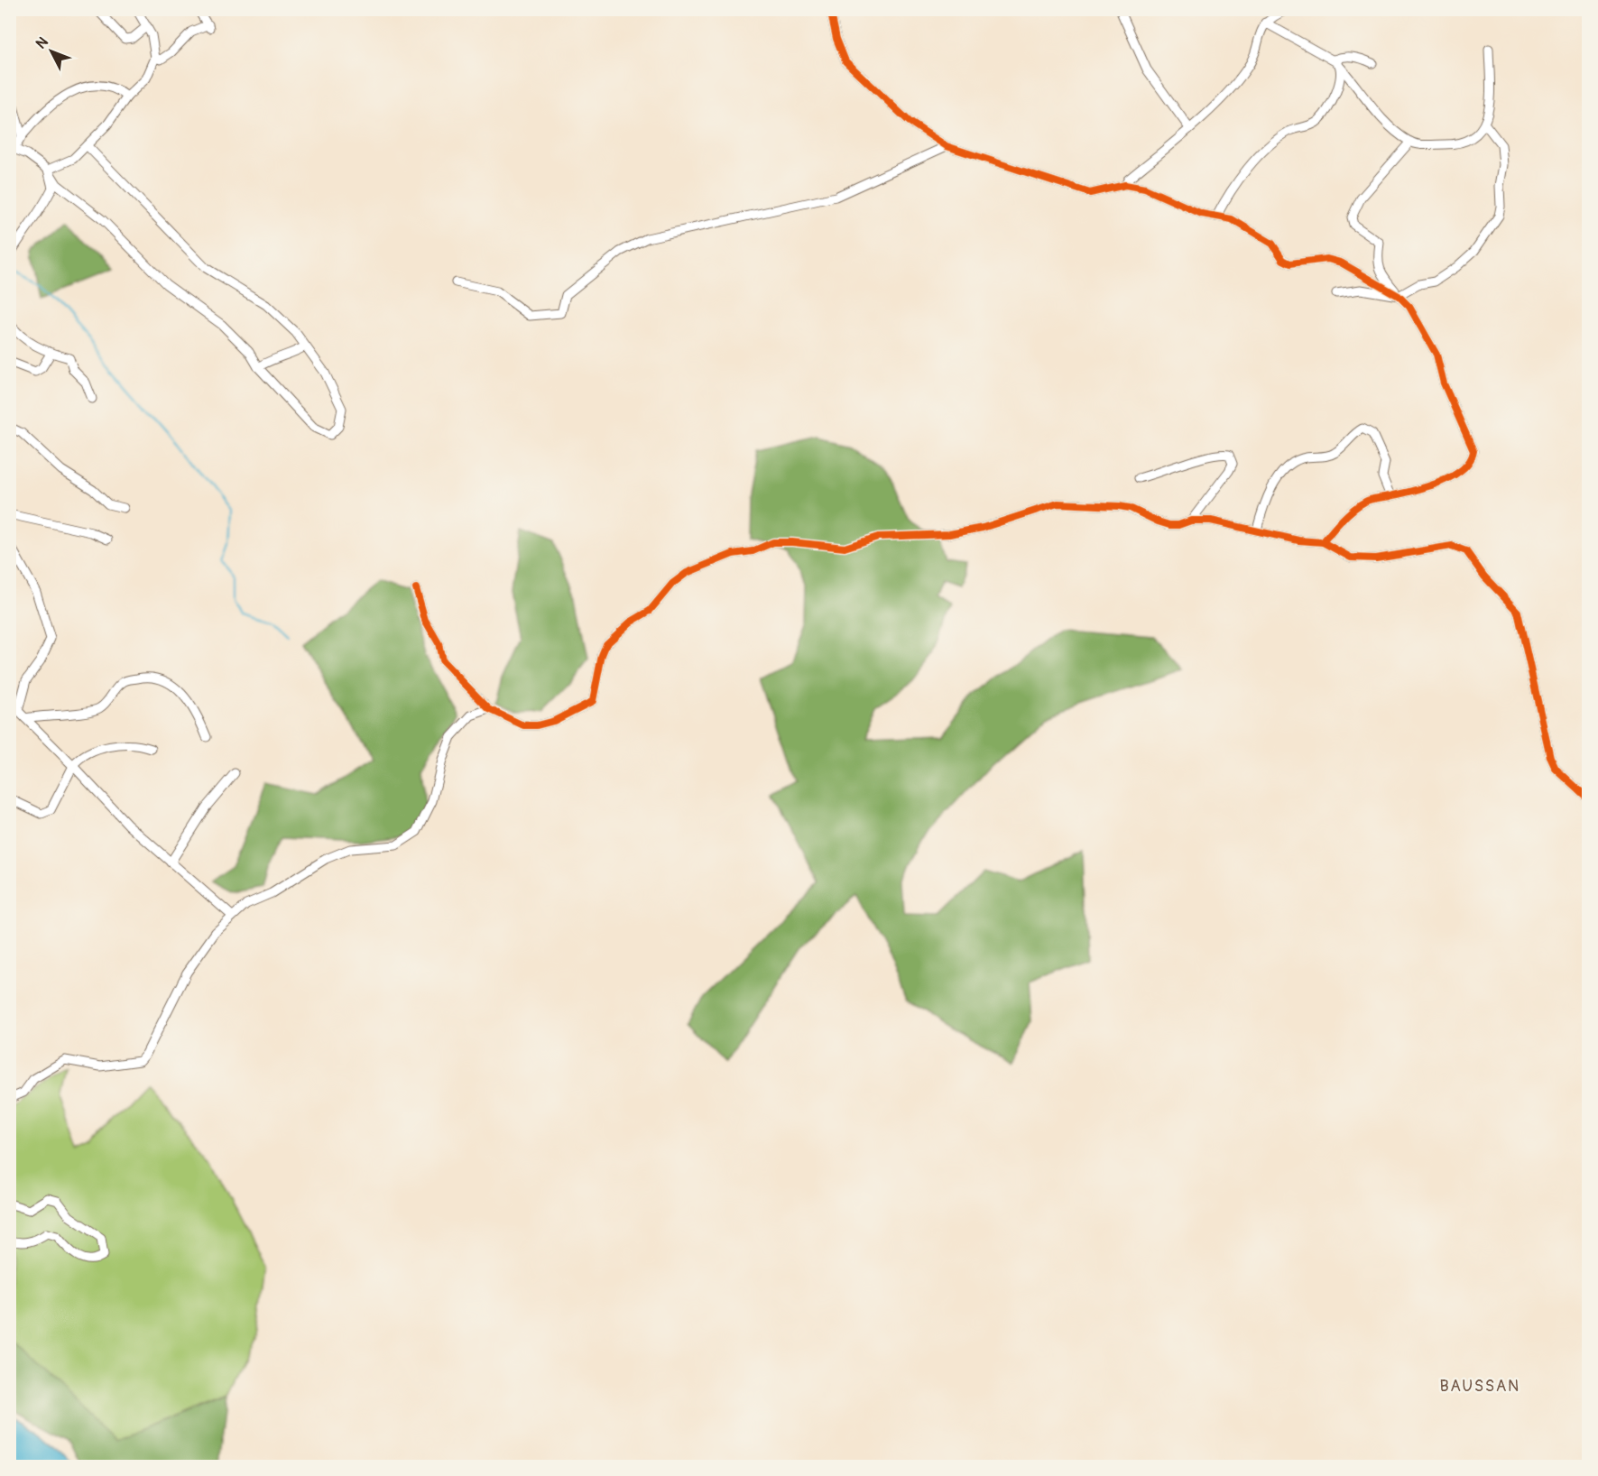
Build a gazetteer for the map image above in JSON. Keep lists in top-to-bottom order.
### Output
{
  "districts": ["BAUSSAN"],
  "north": "top left"
}
